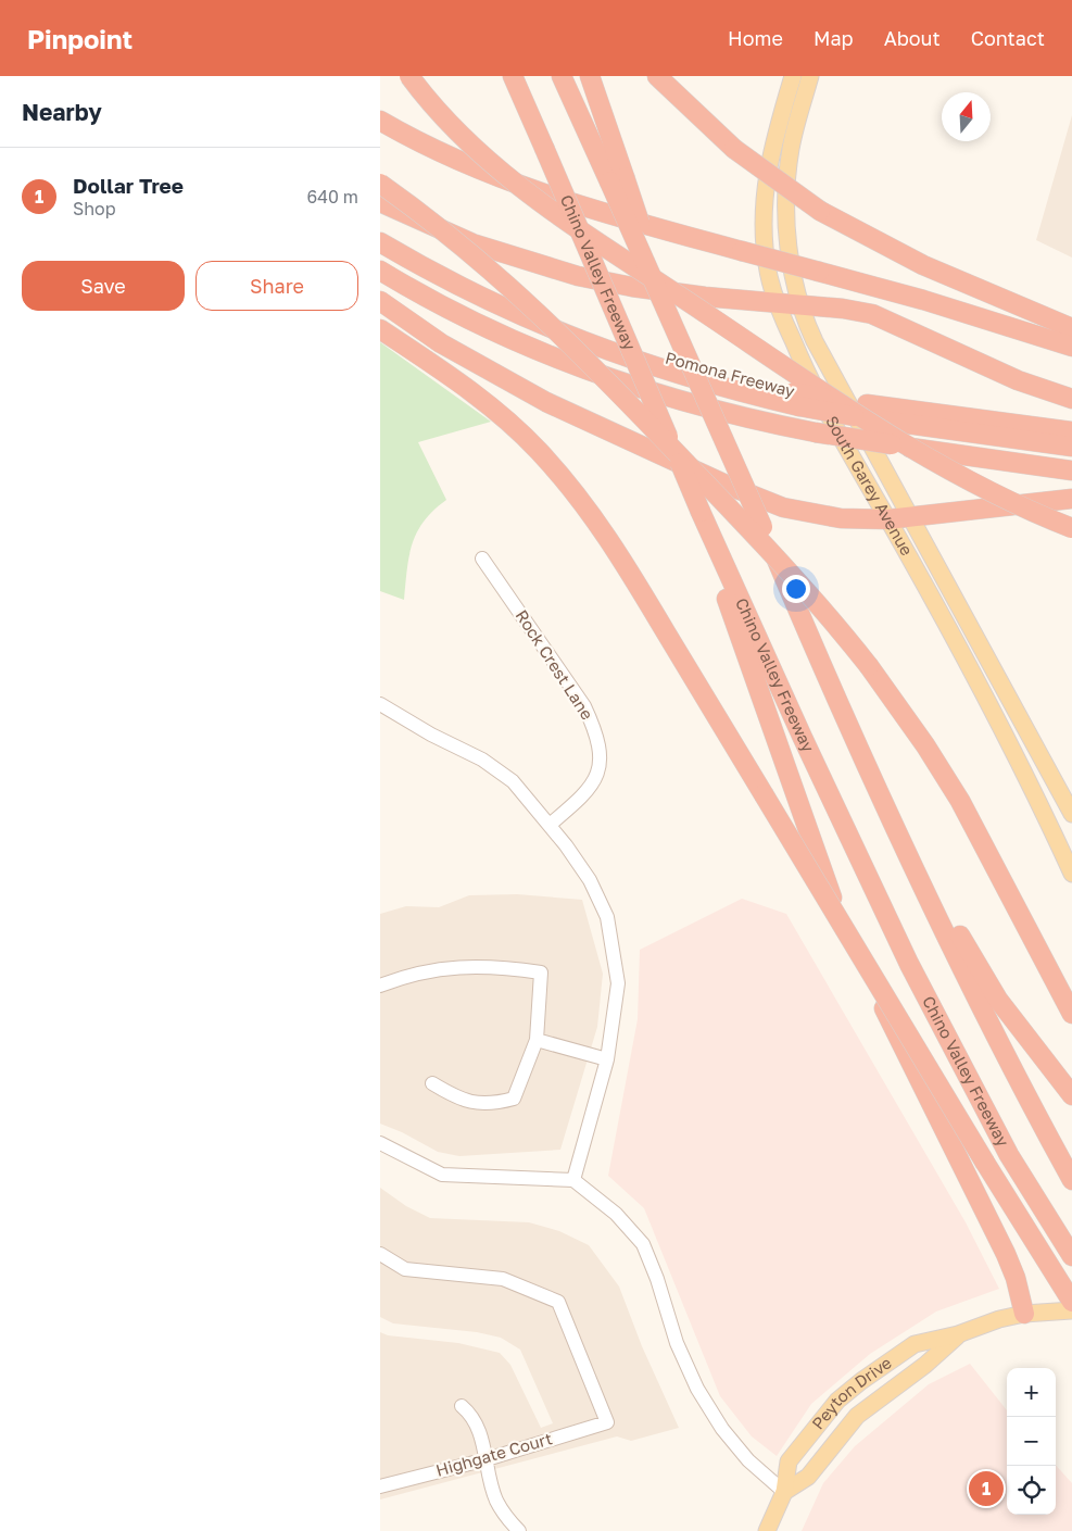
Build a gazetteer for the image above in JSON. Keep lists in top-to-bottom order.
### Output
{
  "streets": {
    "highway": ["Chino Valley Freeway", "Pomona Freeway"],
    "main road": ["South Garey Avenue", "Peyton Drive"],
    "street": ["Rock Crest Lane", "Highgate Court"]
  },
  "north": "top",
  "page": {
    "header": "Pinpoint",
    "nav": [
      "Home",
      "Map",
      "About",
      "Contact"
    ],
    "heading": "Nearby",
    "list": [
      {
        "mark": "1",
        "name": "Dollar Tree",
        "note": "Shop",
        "value": "640 m"
      }
    ],
    "buttons": ["Save", "Share"],
    "map_buttons": ["+", "−"],
    "pins": "1"
  }
}
